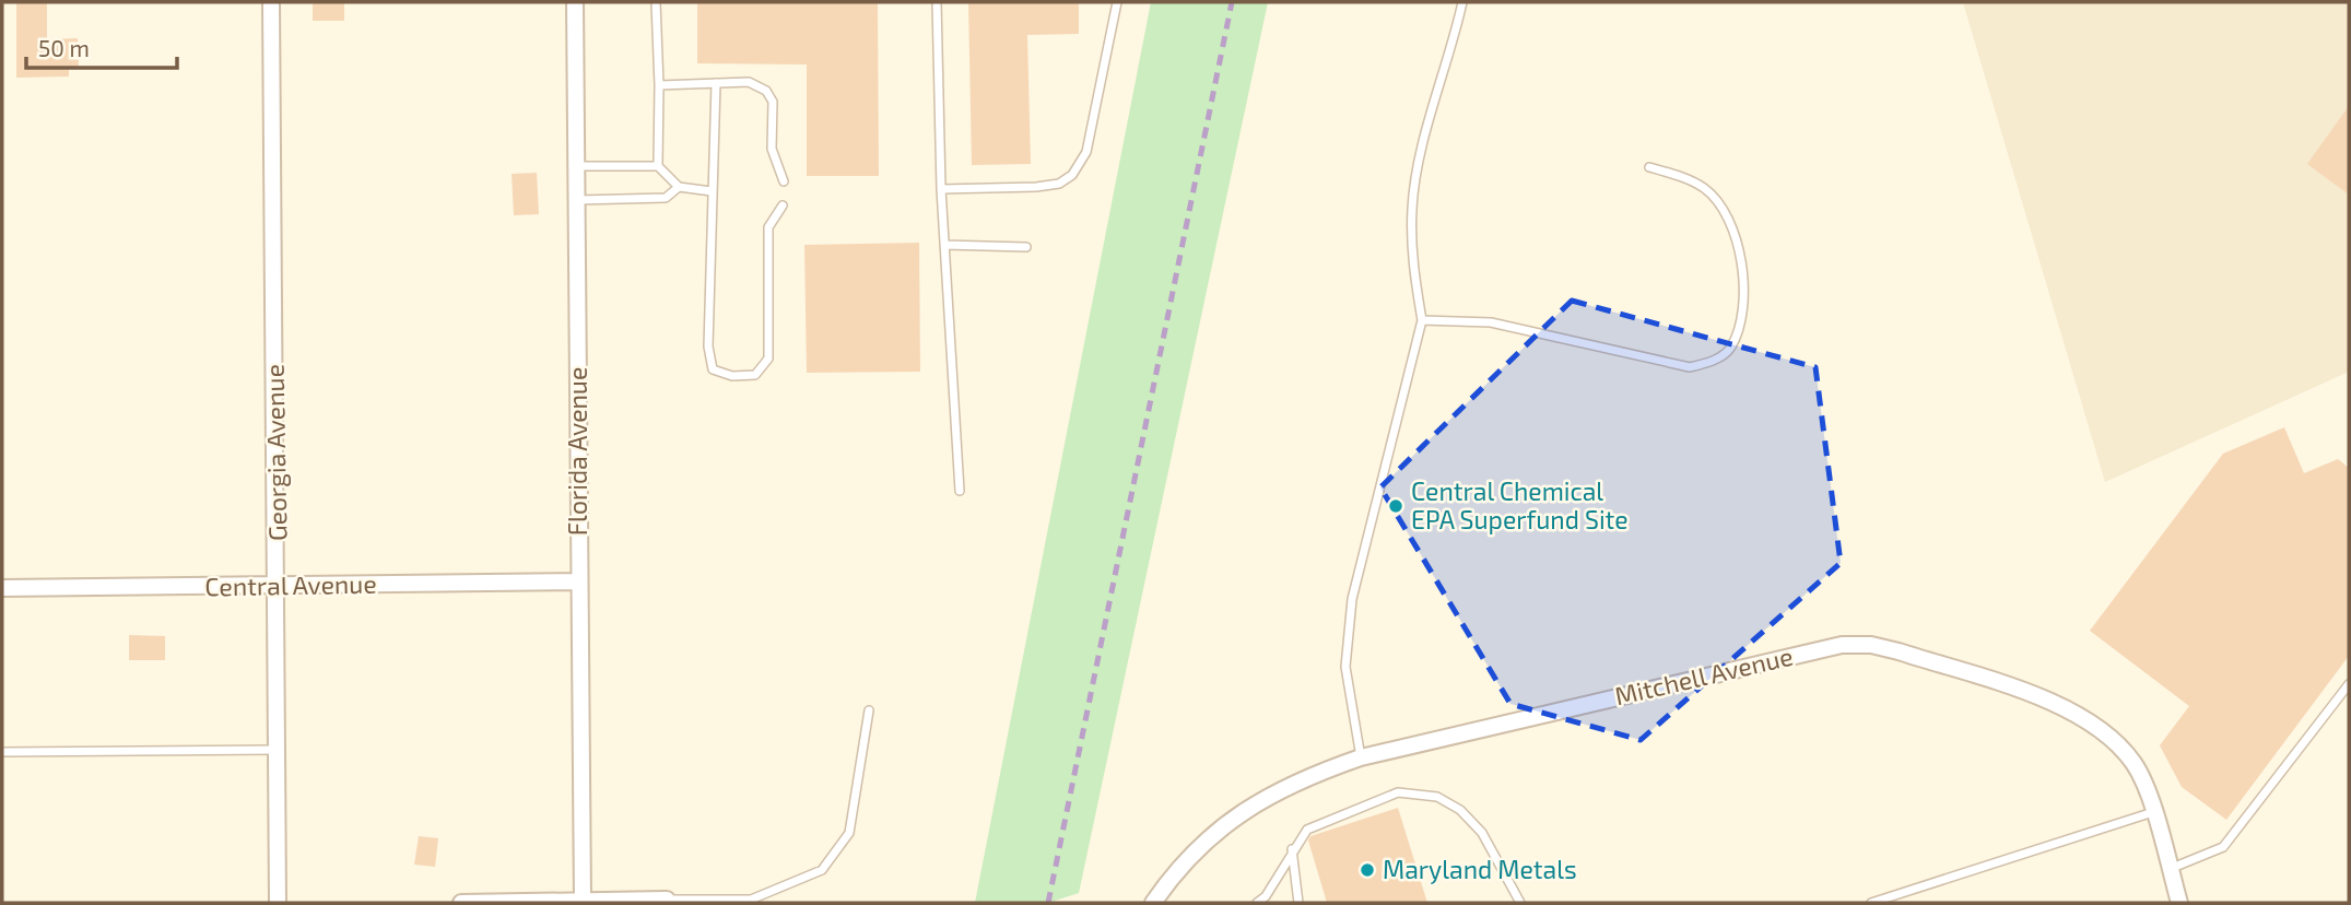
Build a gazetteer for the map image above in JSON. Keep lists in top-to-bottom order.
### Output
{
  "streets": {
    "street": [
      "Florida Avenue",
      "Georgia Avenue",
      "Central Avenue",
      "Mitchell Avenue"
    ]
  },
  "crossings": [
    ["Florida Avenue", "Central Avenue"],
    ["Georgia Avenue", "Central Avenue"]
  ],
  "places": ["Central Chemical EPA Superfund Site", "Maryland Metals"],
  "scale_bar": "50 m"
}
